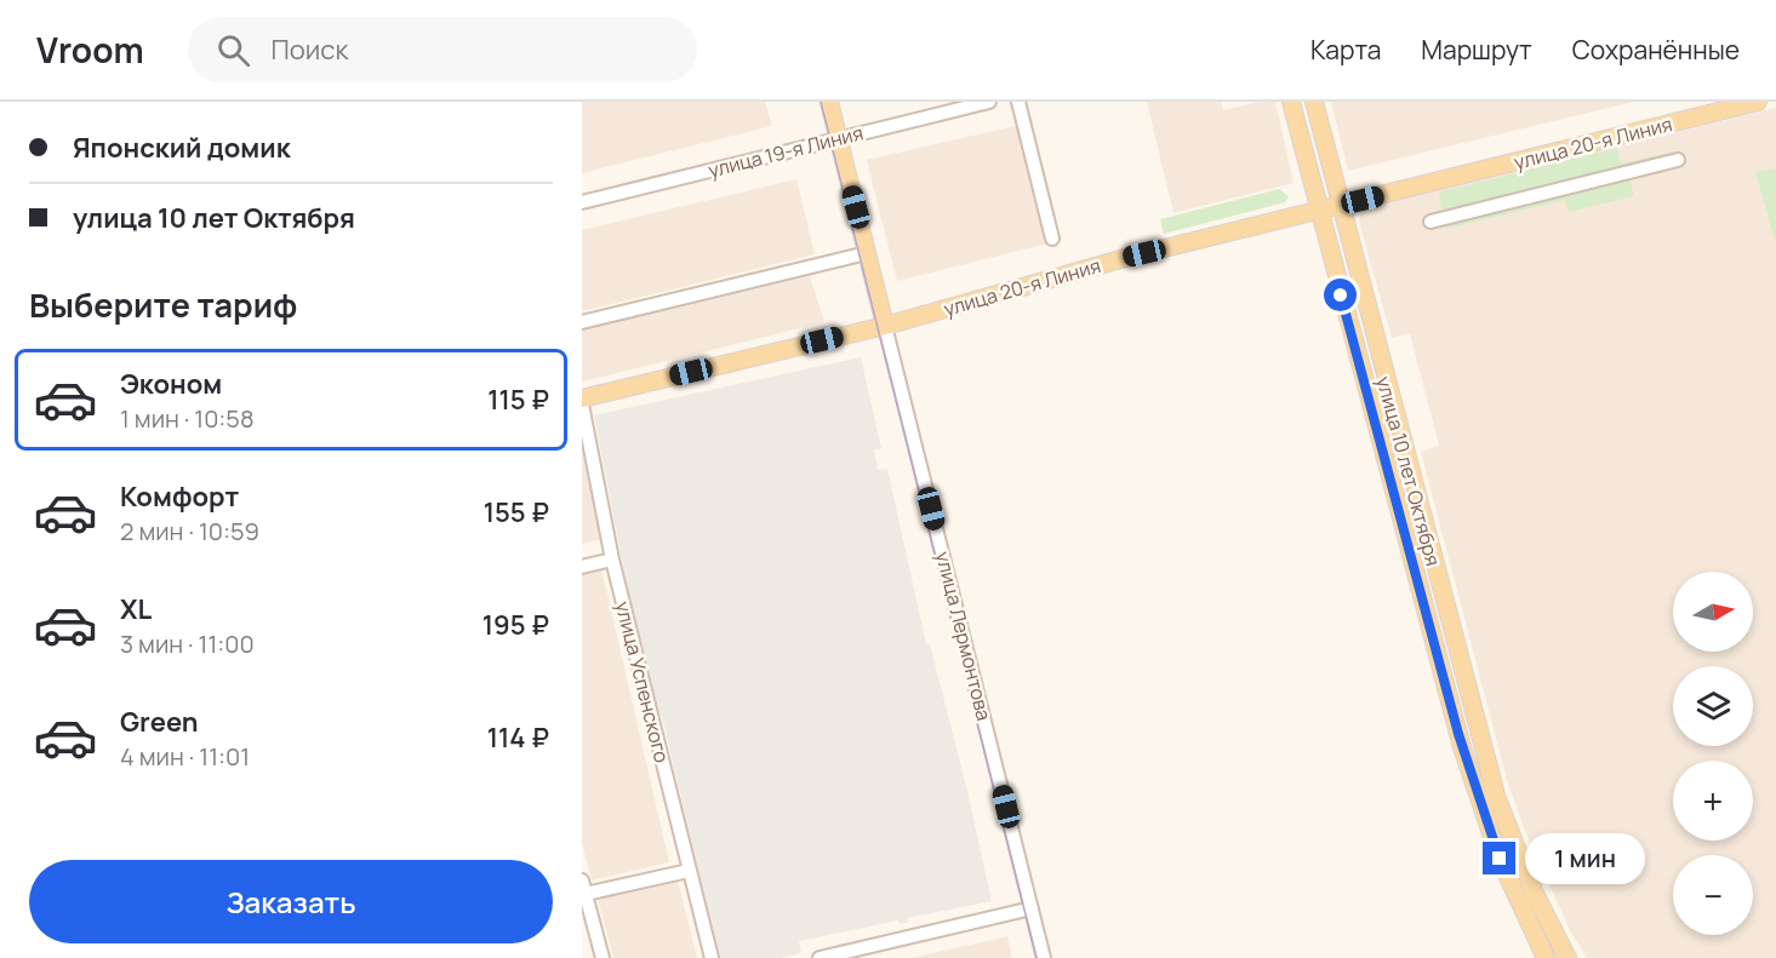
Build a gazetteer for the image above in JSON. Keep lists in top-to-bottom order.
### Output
{
  "streets": {
    "main road": ["улица 20-я Линия", "улица 10 лет Октября", "улица Лермонтова"],
    "street": ["улица 19-я Линия", "улица Успенского"]
  },
  "crossings": [
    ["улица 20-я Линия", "улица 10 лет Октября"],
    ["улица 20-я Линия", "улица Лермонтова"],
    ["улица 19-я Линия", "улица Лермонтова"]
  ],
  "north": "right",
  "page": {
    "header": "Vroom",
    "search": "Поиск",
    "nav": ["Карта", "Маршрут", "Сохранённые"],
    "banner": ["Японский домик", "улица 10 лет Октября"],
    "heading": "Выберите тариф",
    "list": [
      {
        "name": "Эконом",
        "note": "1 мин · 10:58",
        "value": "115 ₽"
      },
      {
        "name": "Комфорт",
        "note": "2 мин · 10:59",
        "value": "155 ₽"
      },
      {
        "name": "XL",
        "note": "3 мин · 11:00",
        "value": "195 ₽"
      },
      {
        "name": "Green",
        "note": "4 мин · 11:01",
        "value": "114 ₽"
      }
    ],
    "map_buttons": ["+", "−"],
    "bubble": "1 мин",
    "buttons": "Заказать"
  }
}
